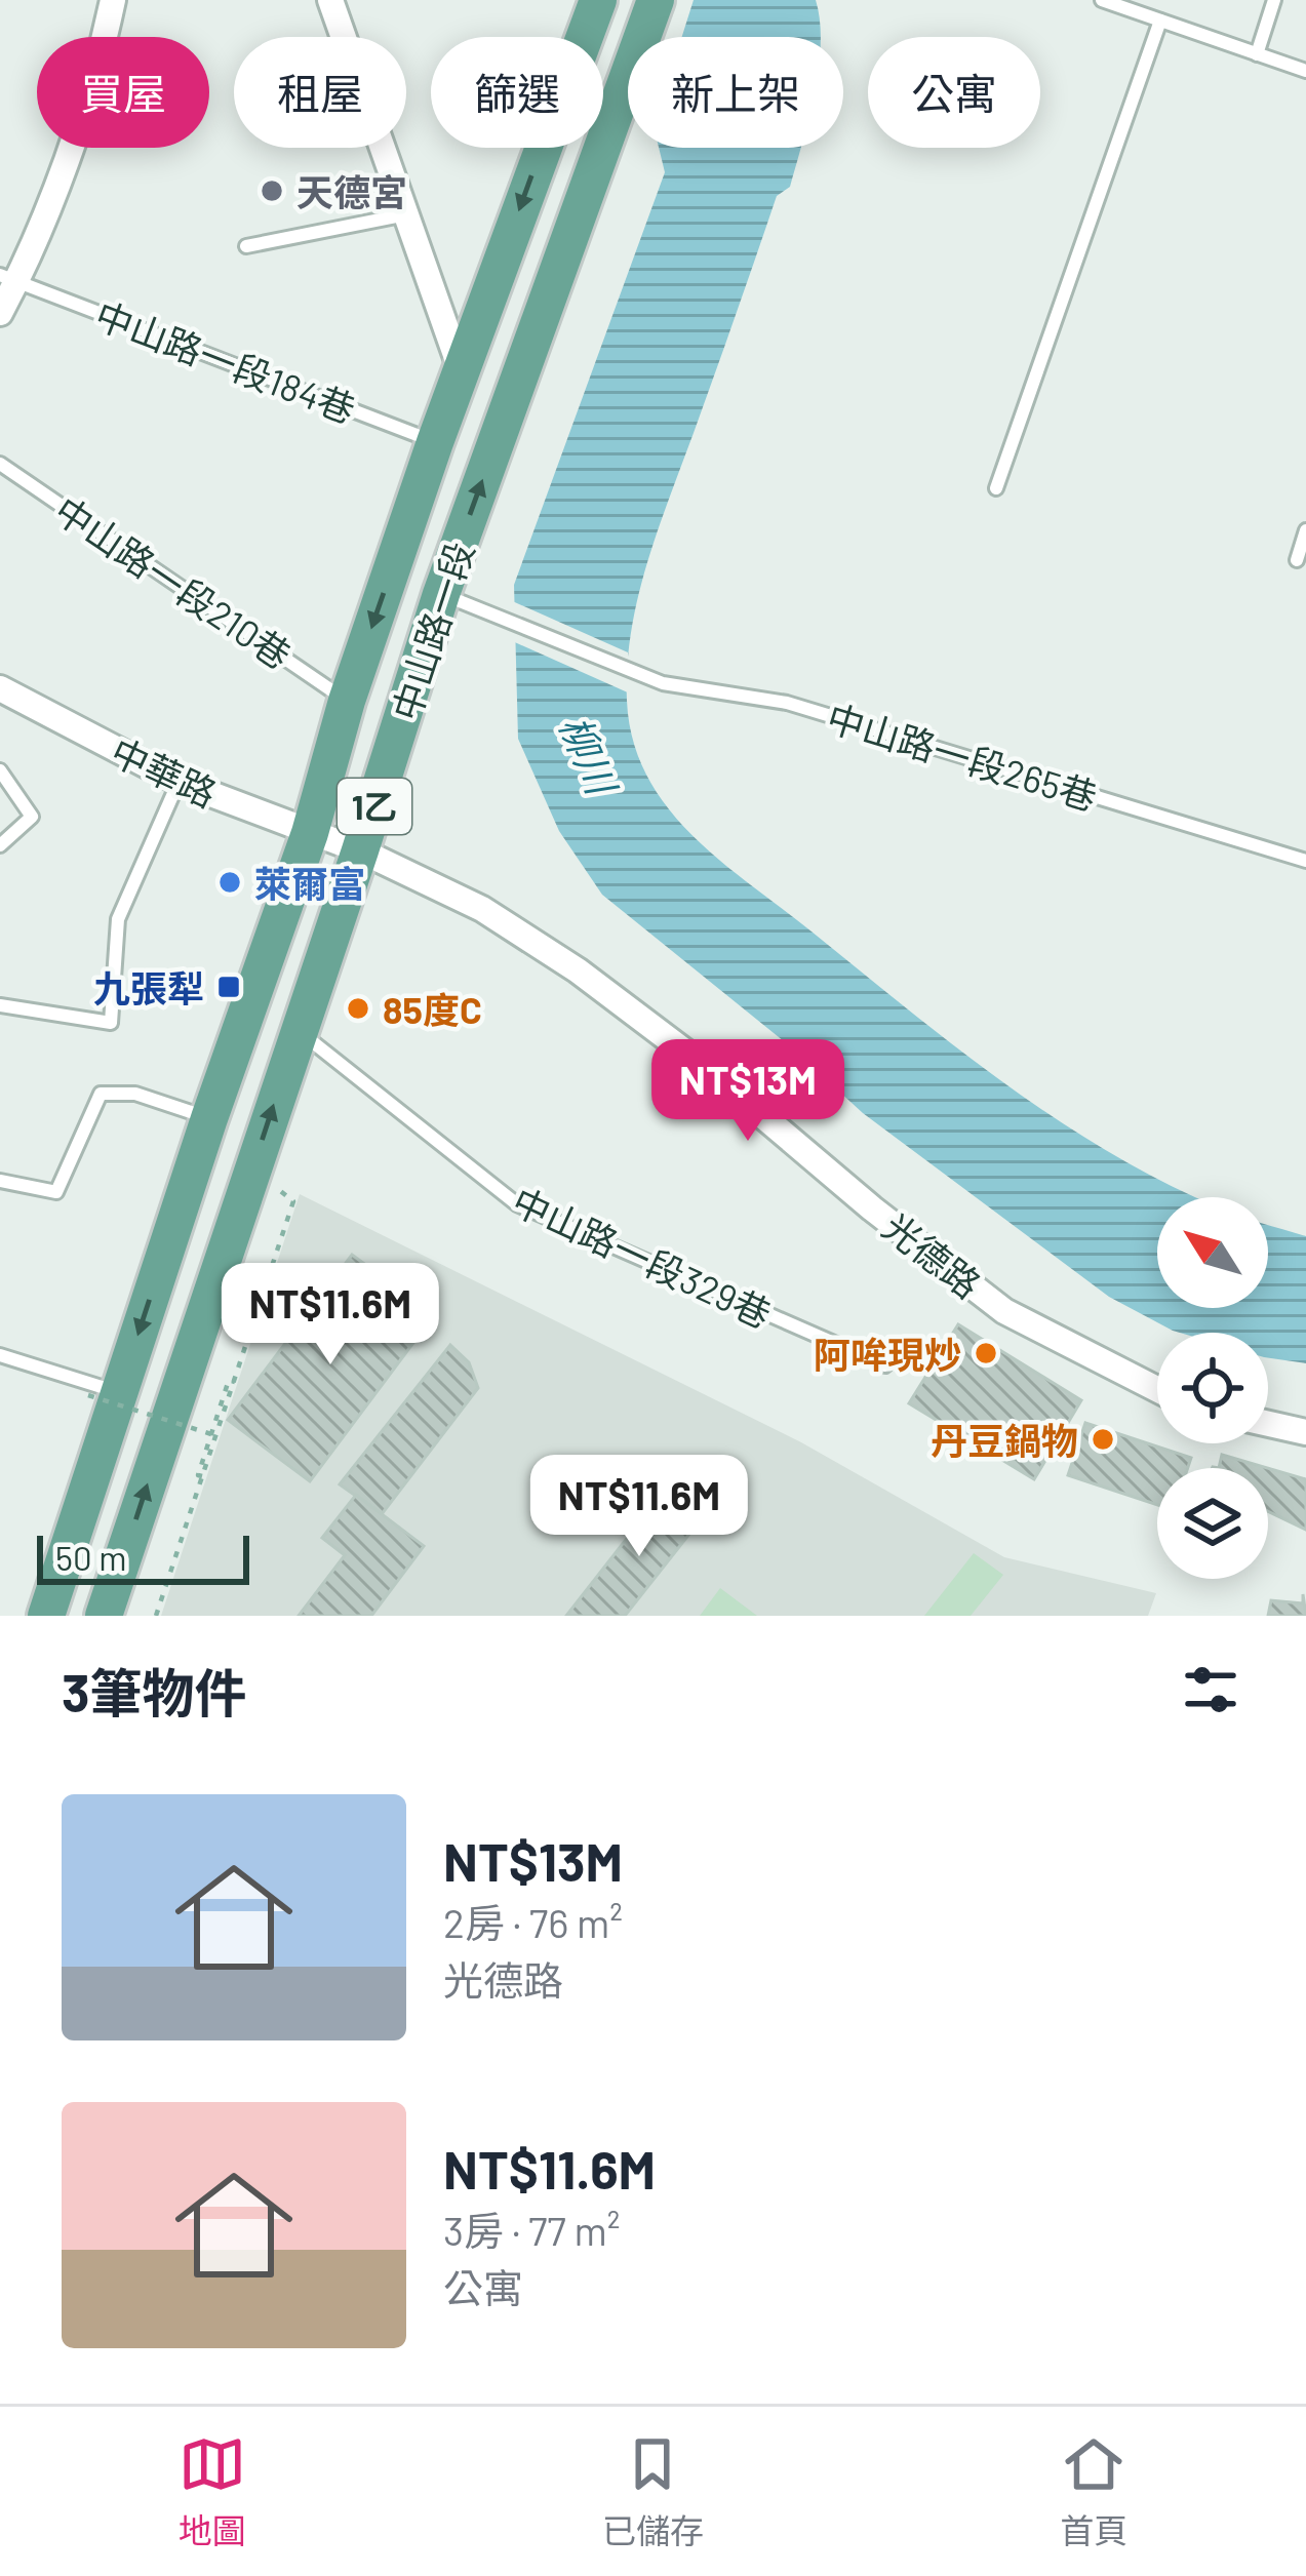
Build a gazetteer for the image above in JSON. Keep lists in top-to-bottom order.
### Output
{
  "streets": {
    "main road": ["中山路一段", "1乙"],
    "street": ["中華路", "光德路"],
    "lane": [
      "中山路一段184巷",
      "中山路一段210巷",
      "中山路一段265巷",
      "中山路一段329巷"
    ]
  },
  "crossings": [
    ["中山路一段184巷", "中山路一段"],
    ["中山路一段210巷", "中山路一段"],
    ["中山路一段", "中山路一段265巷"],
    ["中山路一段", "中華路"],
    ["中山路一段", "光德路"],
    ["中山路一段", "中山路一段329巷"],
    ["中華路", "光德路"]
  ],
  "water": ["柳川"],
  "places": {
    "other": [
      "天德宮",
      "萊爾富",
      "85度C",
      "阿哞現炒",
      "丹豆鍋物"
    ],
    "transit": ["九張犁"]
  },
  "scale_bar": "50 m",
  "north": "top left",
  "page": {
    "chip": [
      "買屋",
      "租屋",
      "篩選",
      "新上架",
      "公寓"
    ],
    "price": ["NT$13M", "NT$11.6M", "NT$11.6M"],
    "scale": "50 m",
    "heading": "3筆物件",
    "list": [
      {
        "name": "NT$13M",
        "note": "2房 · 76 m² · 光德路"
      },
      {
        "name": "NT$11.6M",
        "note": "3房 · 77 m² · 公寓"
      }
    ],
    "tabs": ["地圖", "已儲存", "首頁"]
  }
}
